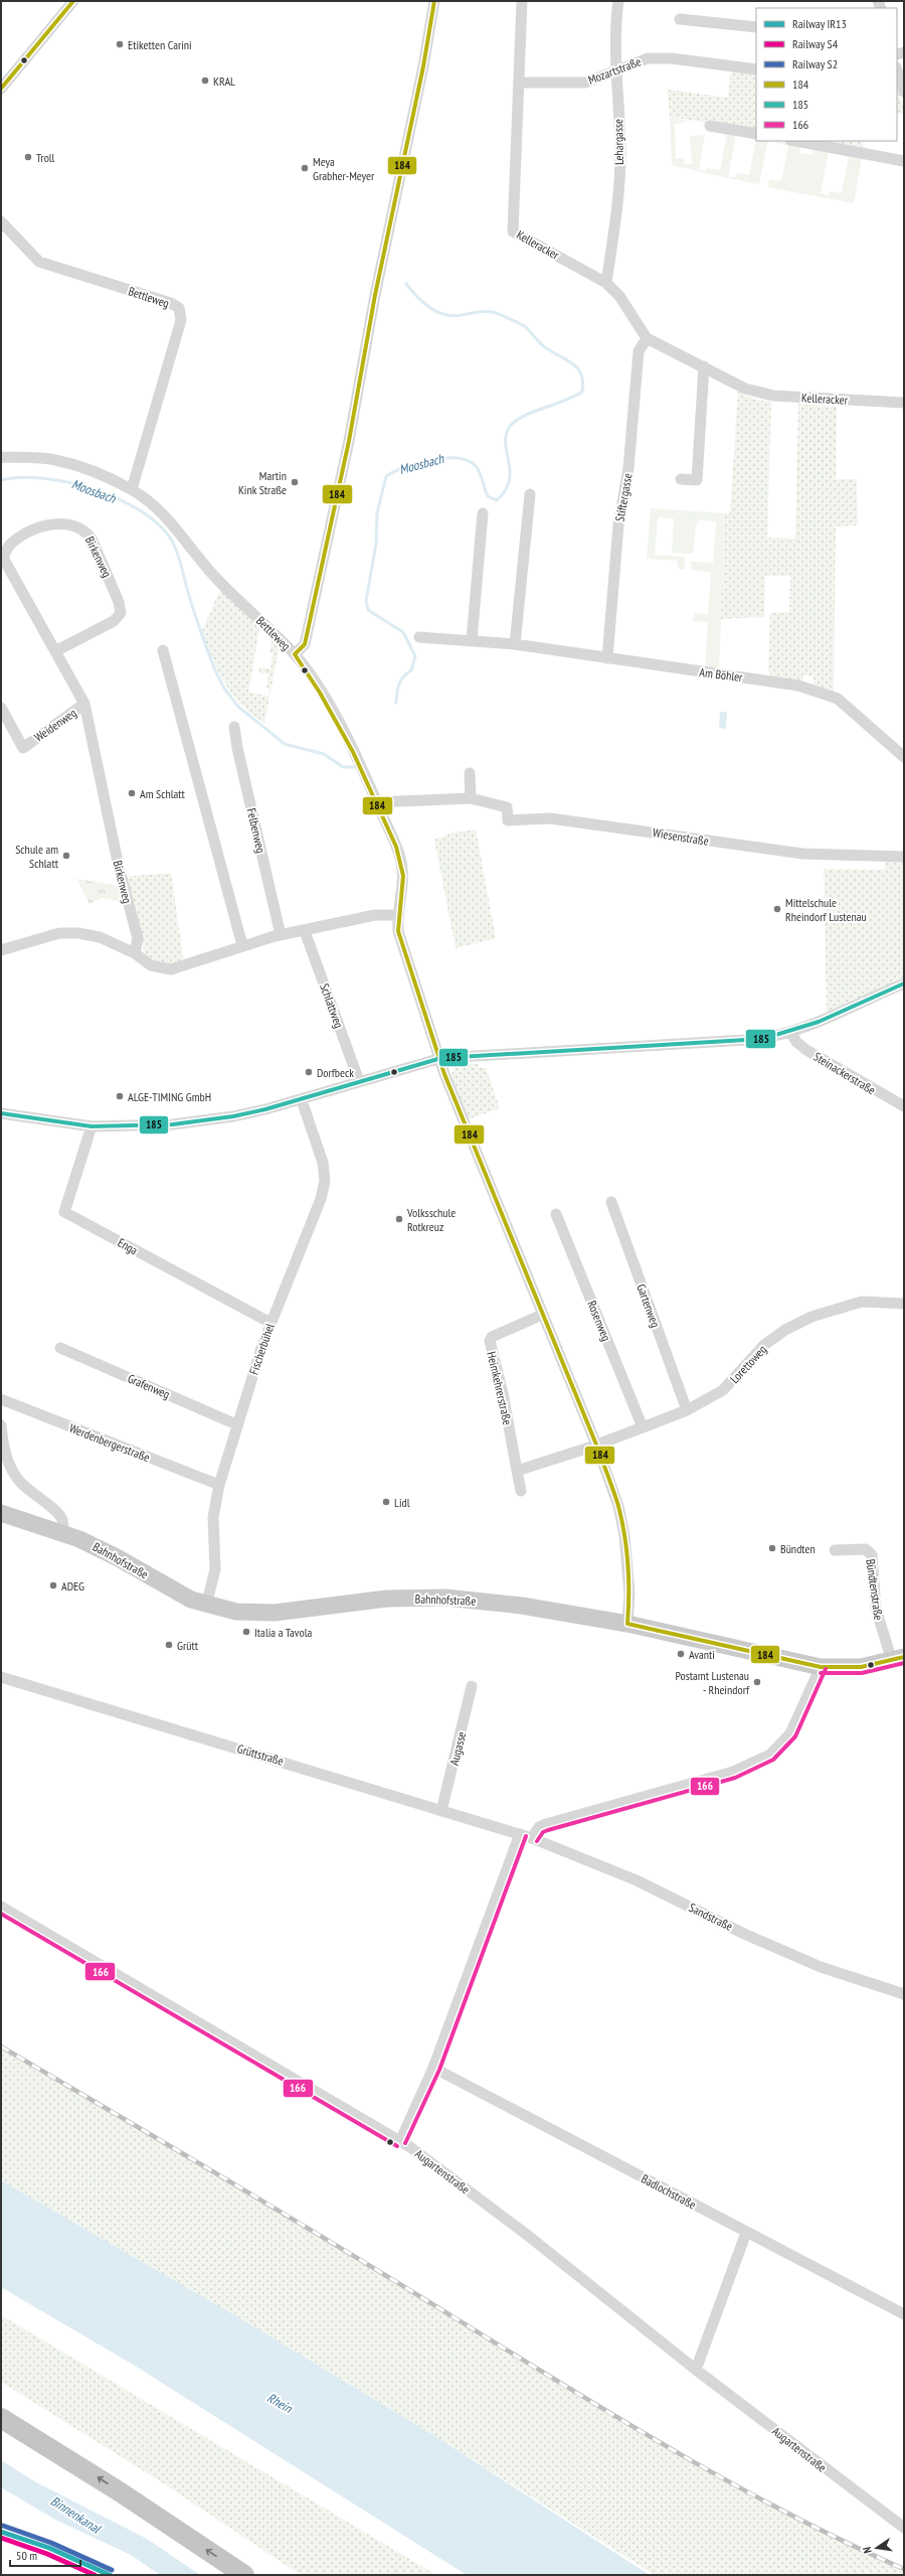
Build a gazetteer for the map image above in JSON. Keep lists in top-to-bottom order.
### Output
{
  "streets": {
    "main road": ["Bahnhofstraße"],
    "street": [
      "Mozartstraße",
      "Lehargasse",
      "Kelleracker",
      "Bettleweg",
      "Stiftergasse",
      "Birkenweg",
      "Am Böhler",
      "Weidenweg",
      "Felbenweg",
      "Wiesenstraße",
      "Schlattweg",
      "Steinackerstraße",
      "Enga",
      "Gartenweg",
      "Rosenweg",
      "Fischerbühel",
      "Lorettoweg",
      "Grafenweg",
      "Heimkehrerstraße",
      "Werdenbergerstraße",
      "Bündtenstraße",
      "Augasse",
      "Grüttstraße",
      "Sandstraße",
      "Augartenstraße",
      "Badlochstraße"
    ]
  },
  "crossings": [
    ["Mozartstraße", "Lehargasse"],
    ["Mozartstraße", "Kelleracker"],
    ["Lehargasse", "Kelleracker"],
    ["Kelleracker", "Stiftergasse"],
    ["Bettleweg", "Wiesenstraße"],
    ["Bettleweg", "Lorettoweg"],
    ["Bettleweg", "Heimkehrerstraße"],
    ["Bettleweg", "Bahnhofstraße"],
    ["Stiftergasse", "Am Böhler"],
    ["Birkenweg", "Weidenweg"],
    ["Enga", "Fischerbühel"],
    ["Gartenweg", "Lorettoweg"],
    ["Rosenweg", "Lorettoweg"],
    ["Fischerbühel", "Grafenweg"],
    ["Fischerbühel", "Werdenbergerstraße"],
    ["Fischerbühel", "Bahnhofstraße"],
    ["Bahnhofstraße", "Bündtenstraße"],
    ["Augasse", "Grüttstraße"],
    ["Grüttstraße", "Sandstraße"]
  ],
  "water": ["Moosbach", "Rhein", "Binnenkanal"],
  "places": [
    "Etiketten Carini",
    "KRAL",
    "Troll",
    "Meya Grabher-Meyer",
    "Martin Kink Straße",
    "Am Schlatt",
    "Schule am Schlatt",
    "Mittelschule Rheindorf Lustenau",
    "Dorfbeck",
    "ALGE-TIMING GmbH",
    "Volksschule Rotkreuz",
    "Lidl",
    "Bündten",
    "ADEG",
    "Italia a Tavola",
    "Grütt",
    "Avanti",
    "Postamt Lustenau - Rheindorf"
  ],
  "lines": [
    "transit line 184",
    "transit line 185",
    "transit line 166",
    "rail line S2",
    "rail line IR13",
    "rail line S4"
  ],
  "legend": [
    "Railway IR13",
    "Railway S4",
    "Railway S2",
    "184",
    "185",
    "166"
  ],
  "scale_bar": "50 m",
  "north": "left"
}
